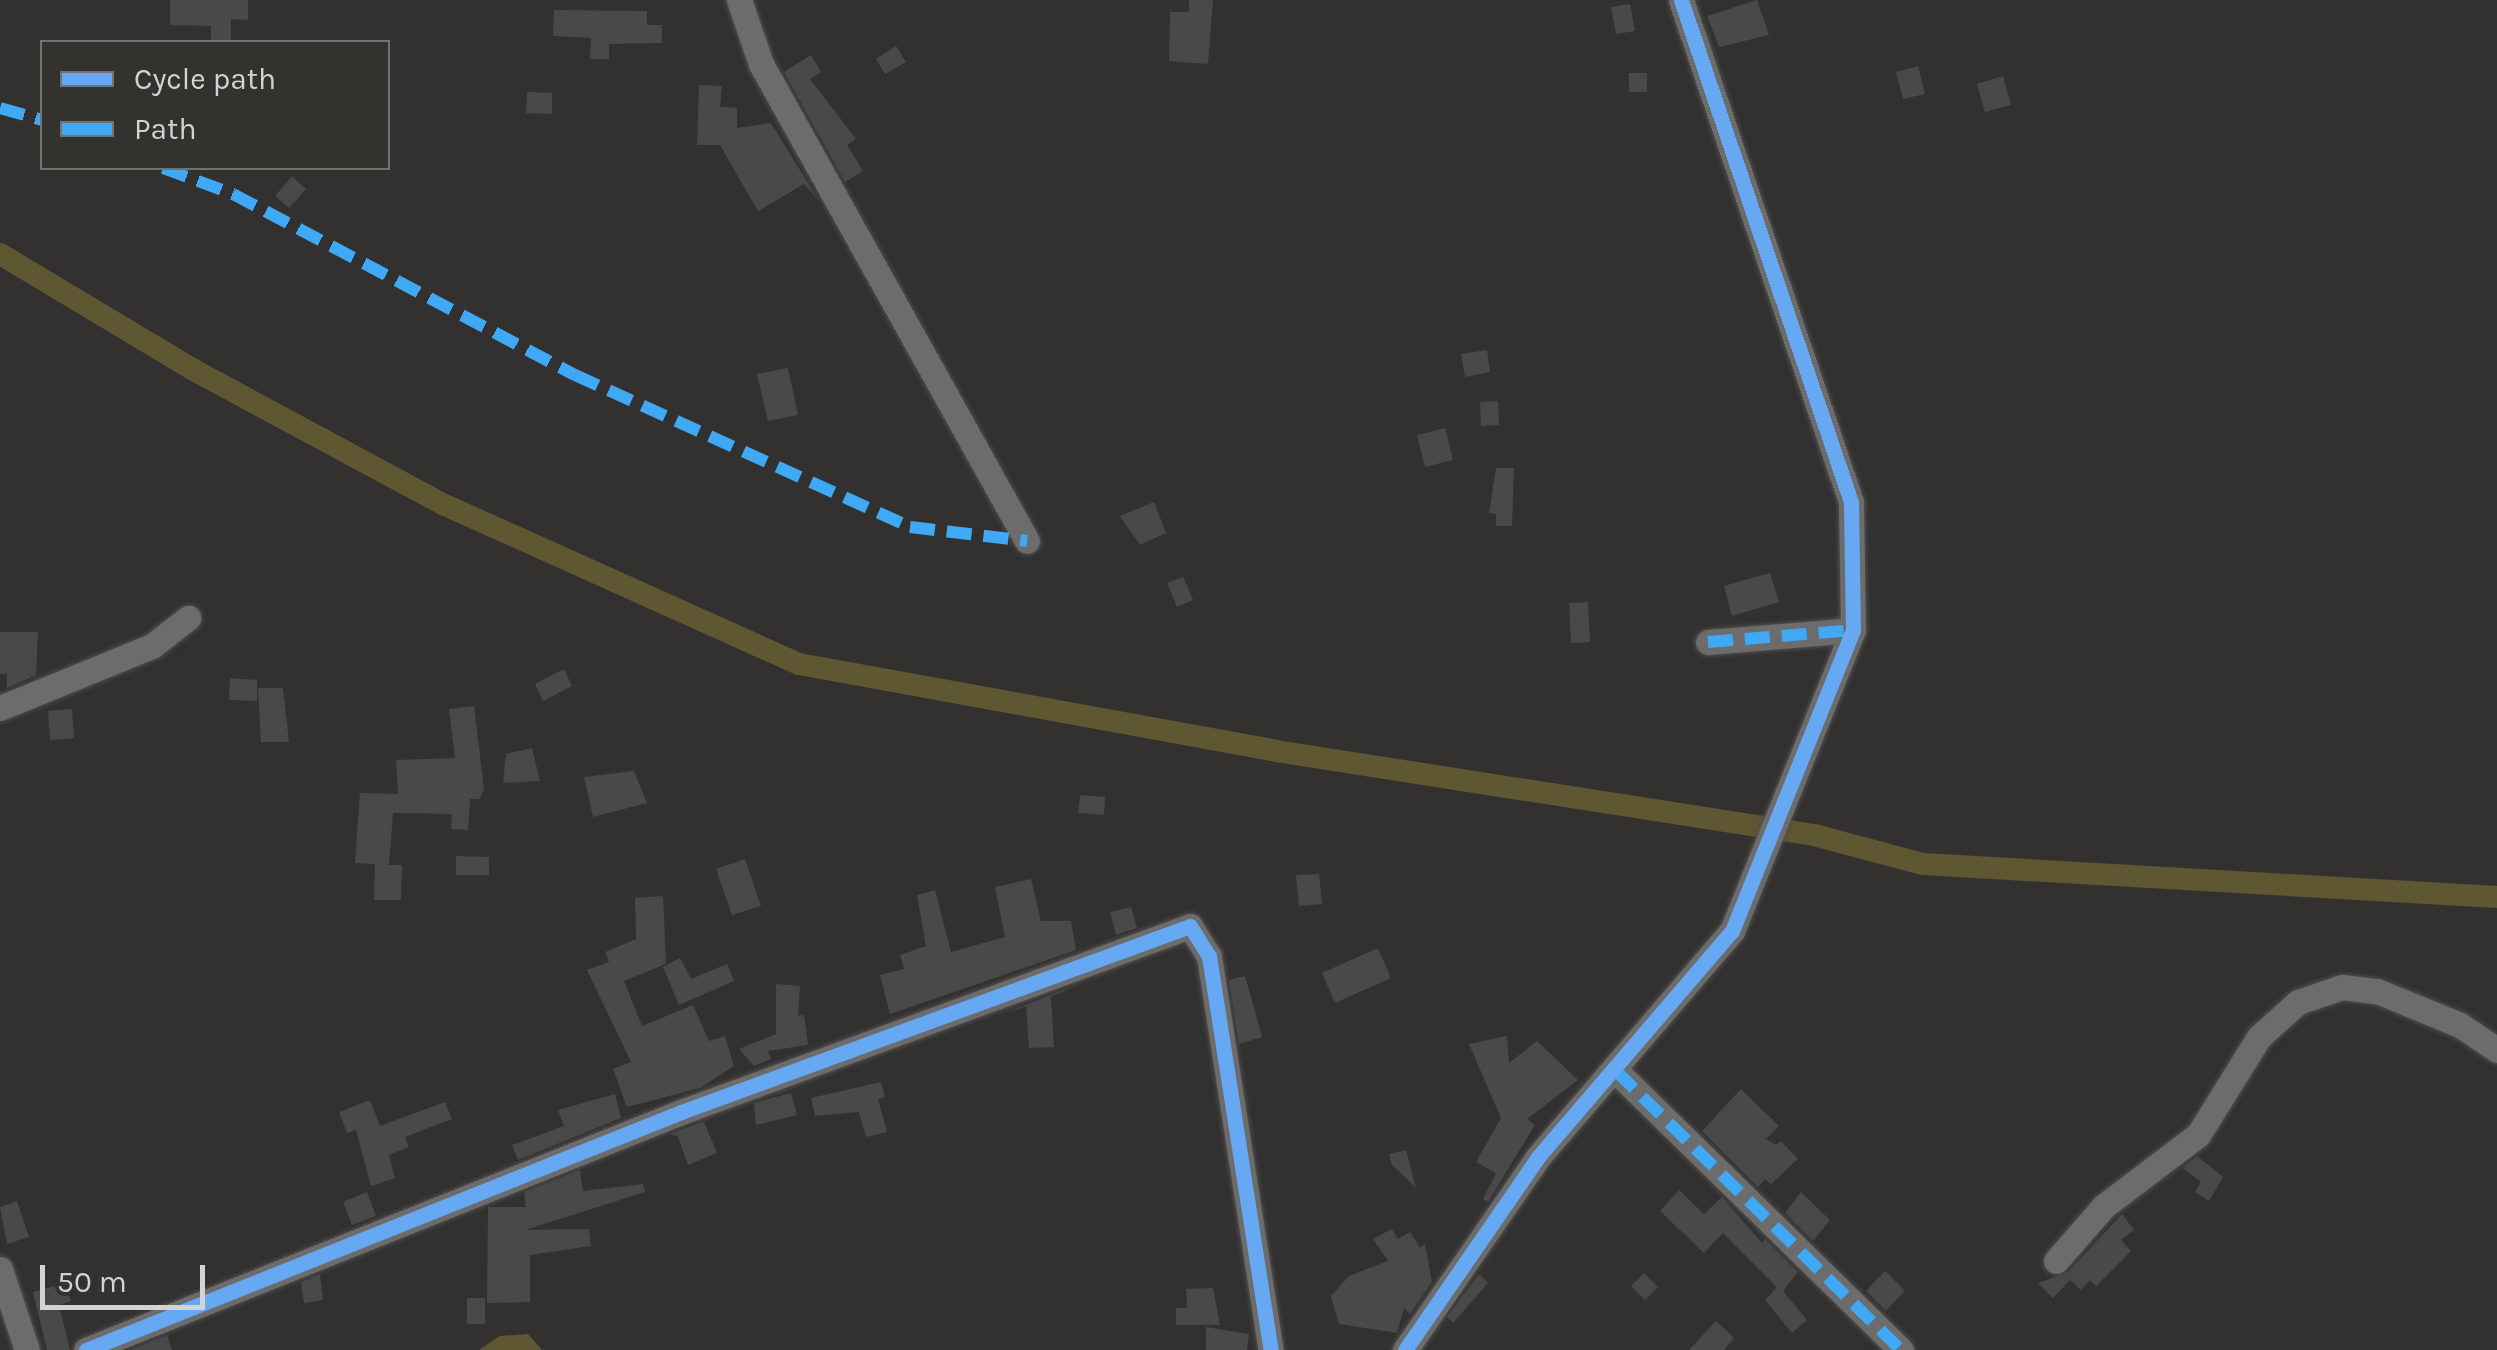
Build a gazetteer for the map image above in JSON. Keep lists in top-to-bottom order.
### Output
{
  "legend": ["Cycle path", "Path"],
  "scale_bar": "50 m"
}
